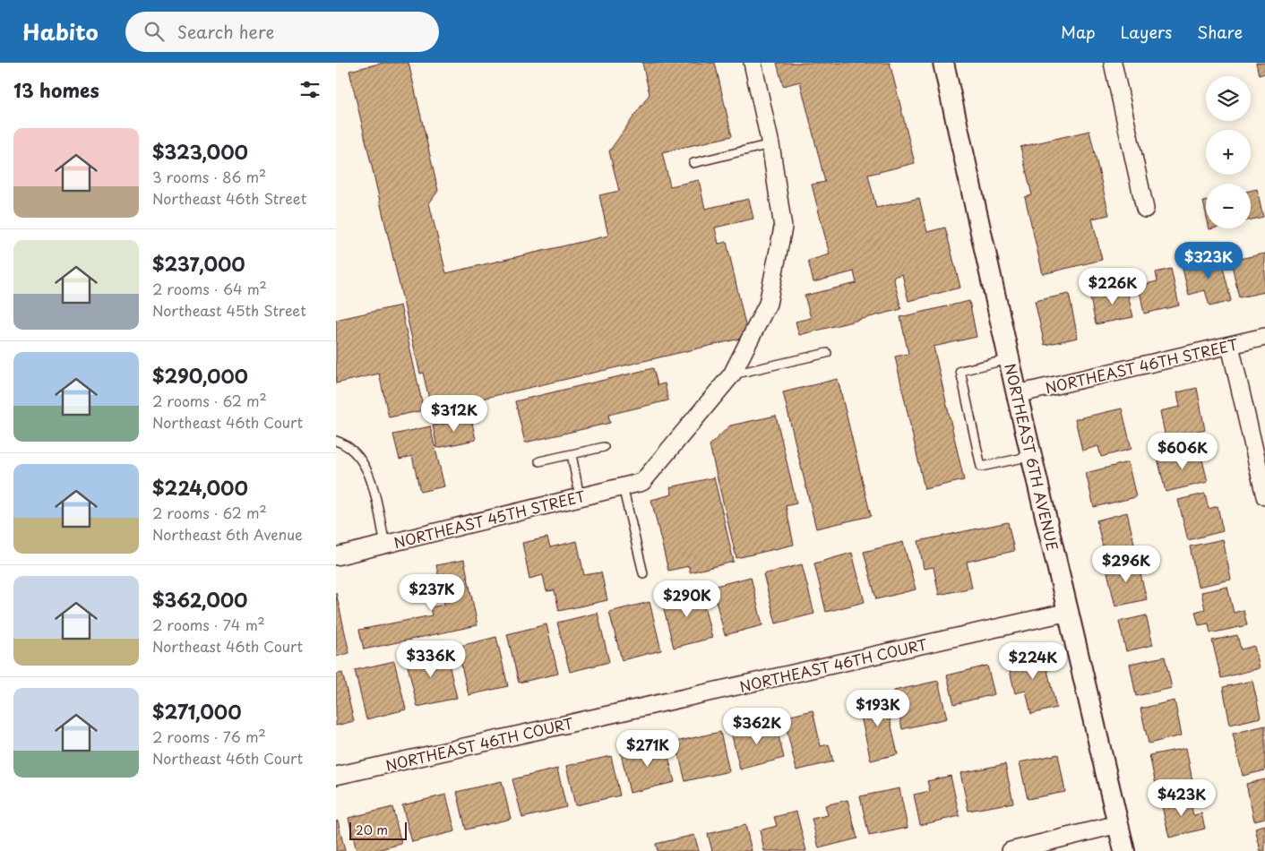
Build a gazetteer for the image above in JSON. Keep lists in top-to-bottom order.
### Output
{
  "streets": {
    "street": [
      "NORTHEAST 46TH STREET",
      "NORTHEAST 6TH AVENUE",
      "NORTHEAST 45TH STREET",
      "NORTHEAST 46TH COURT"
    ]
  },
  "crossings": [
    ["NORTHEAST 46TH STREET", "NORTHEAST 6TH AVENUE"],
    ["NORTHEAST 6TH AVENUE", "NORTHEAST 46TH COURT"]
  ],
  "scale_bar": "20 m",
  "page": {
    "header": "Habito",
    "search": "Search here",
    "nav": ["Map", "Layers", "Share"],
    "heading": "13 homes",
    "map_buttons": ["+", "−"],
    "list": [
      {
        "name": "$323,000",
        "note": "3 rooms · 86 m² · Northeast 46th Street"
      },
      {
        "name": "$237,000",
        "note": "2 rooms · 64 m² · Northeast 45th Street"
      },
      {
        "name": "$290,000",
        "note": "2 rooms · 62 m² · Northeast 46th Court"
      },
      {
        "name": "$224,000",
        "note": "2 rooms · 62 m² · Northeast 6th Avenue"
      },
      {
        "name": "$362,000",
        "note": "2 rooms · 74 m² · Northeast 46th Court"
      },
      {
        "name": "$271,000",
        "note": "2 rooms · 76 m² · Northeast 46th Court"
      }
    ],
    "price": [
      "$323K",
      "$226K",
      "$312K",
      "$606K",
      "$296K",
      "$237K",
      "$290K",
      "$336K",
      "$224K",
      "$193K",
      "$362K",
      "$271K",
      "$423K"
    ],
    "scale": "20 m"
  }
}
